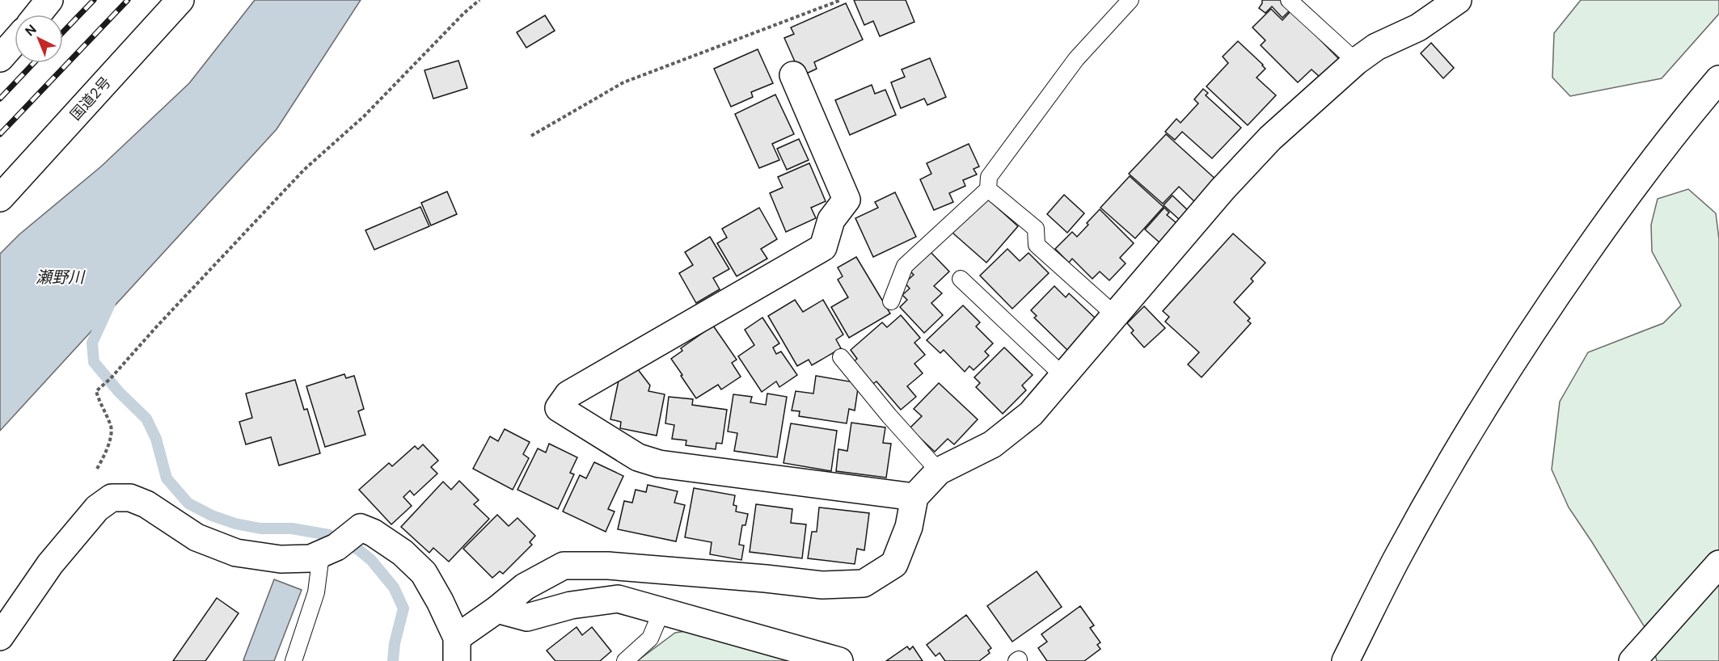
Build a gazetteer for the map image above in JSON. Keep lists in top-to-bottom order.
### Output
{
  "streets": {
    "main road": ["国道2号"]
  },
  "water": ["瀬野川"],
  "north": "top left"
}
